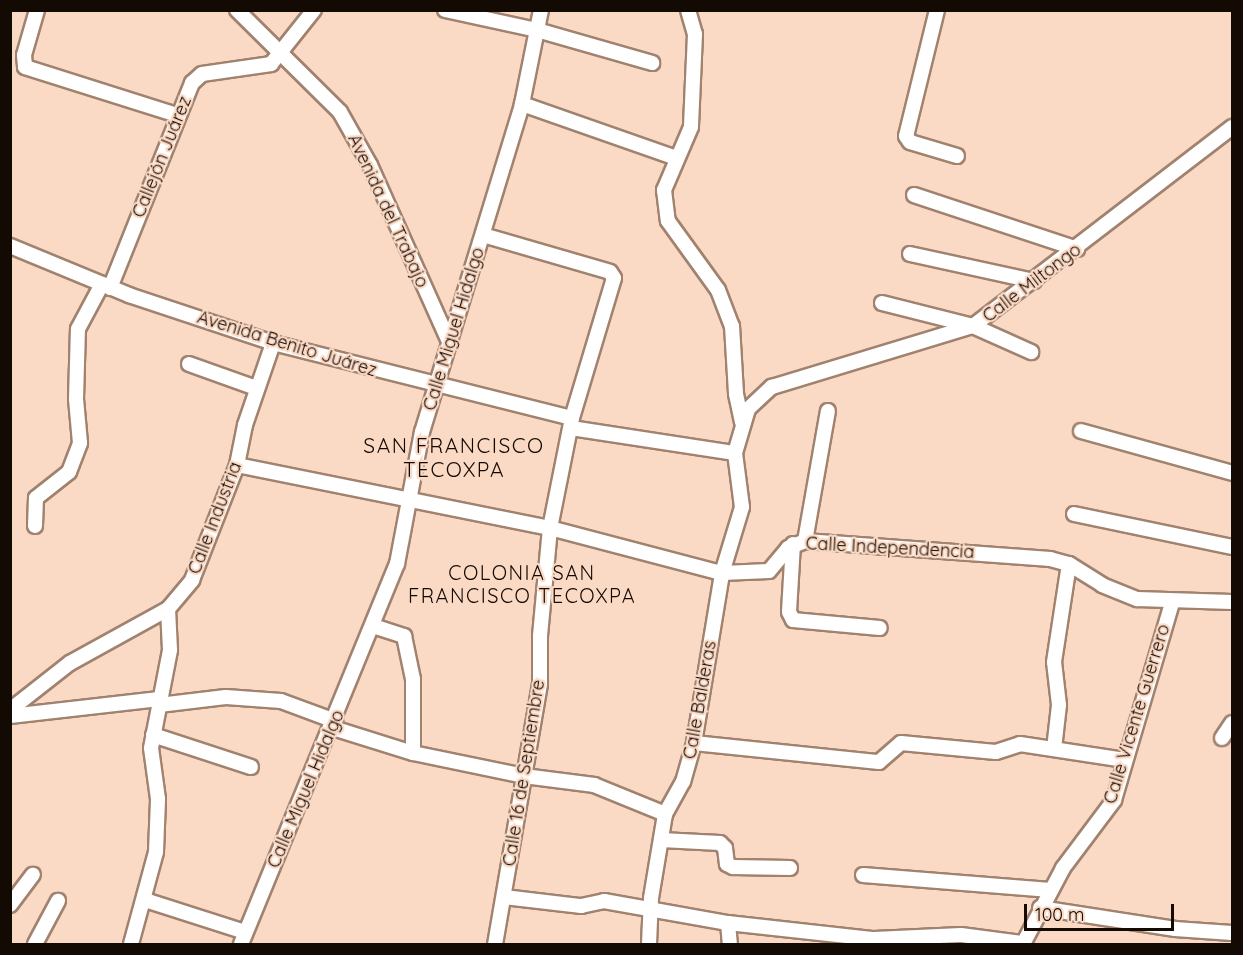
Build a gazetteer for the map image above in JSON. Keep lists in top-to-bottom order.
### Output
{
  "streets": {
    "street": [
      "Callejón Juárez",
      "Avenida del Trabajo",
      "Calle Miltongo",
      "Calle Miguel Hidalgo",
      "Avenida Benito Juárez",
      "Calle Industria",
      "Calle Independencia",
      "Calle Balderas",
      "Calle Vicente Guerrero",
      "Calle 16 de Septiembre"
    ]
  },
  "crossings": [
    ["Callejón Juárez", "Avenida del Trabajo"],
    ["Callejón Juárez", "Avenida Benito Juárez"],
    ["Avenida del Trabajo", "Calle Miguel Hidalgo"],
    ["Calle Miltongo", "Avenida Benito Juárez"],
    ["Calle Miltongo", "Calle Balderas"],
    ["Calle Miguel Hidalgo", "Avenida Benito Juárez"],
    ["Calle Miguel Hidalgo", "Calle Independencia"],
    ["Calle Miguel Hidalgo", "Calle 16 de Septiembre"],
    ["Avenida Benito Juárez", "Calle Industria"],
    ["Avenida Benito Juárez", "Calle Balderas"],
    ["Avenida Benito Juárez", "Calle 16 de Septiembre"],
    ["Calle Industria", "Calle Independencia"],
    ["Calle Independencia", "Calle Balderas"],
    ["Calle Independencia", "Calle Vicente Guerrero"],
    ["Calle Independencia", "Calle 16 de Septiembre"]
  ],
  "districts": ["SAN FRANCISCO TECOXPA", "COLONIA SAN FRANCISCO TECOXPA"],
  "scale_bar": "100 m"
}
